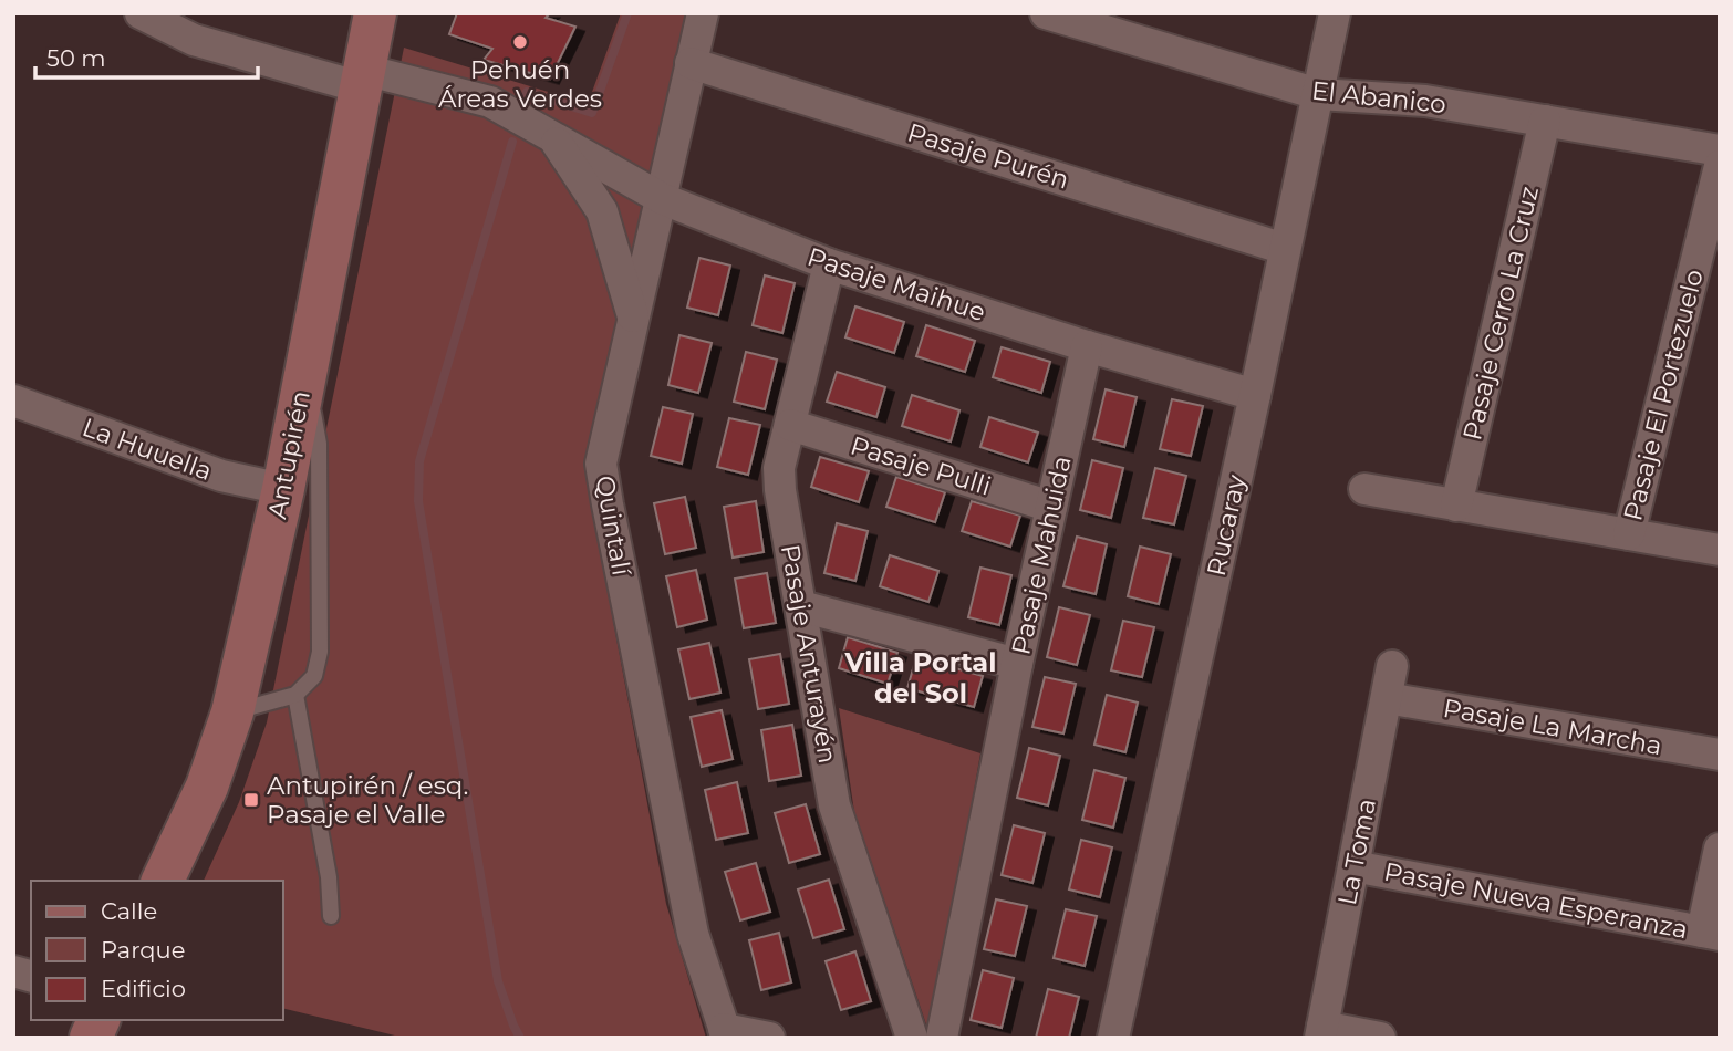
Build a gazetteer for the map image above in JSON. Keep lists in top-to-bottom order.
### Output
{
  "streets": {
    "street": [
      "El Abanico",
      "Pasaje Purén",
      "Pasaje Maihue",
      "Pasaje Cerro La Cruz",
      "Pasaje El Portezuelo",
      "La Huuella",
      "Antupirén",
      "Pasaje Pulli",
      "Quintalí",
      "Rucaray",
      "Pasaje Mahuida",
      "Pasaje Anturayén",
      "Pasaje La Marcha",
      "La Toma",
      "Pasaje Nueva Esperanza"
    ]
  },
  "crossings": [
    ["El Abanico", "Pasaje Cerro La Cruz"],
    ["El Abanico", "Rucaray"],
    ["Pasaje Purén", "Quintalí"],
    ["Pasaje Purén", "Rucaray"],
    ["Pasaje Maihue", "Antupirén"],
    ["Pasaje Maihue", "Quintalí"],
    ["Pasaje Maihue", "Rucaray"],
    ["Pasaje Maihue", "Pasaje Mahuida"],
    ["Pasaje Maihue", "Pasaje Anturayén"],
    ["La Huuella", "Antupirén"],
    ["Pasaje Pulli", "Pasaje Mahuida"],
    ["Pasaje Pulli", "Pasaje Anturayén"],
    ["Pasaje La Marcha", "La Toma"],
    ["La Toma", "Pasaje Nueva Esperanza"]
  ],
  "districts": ["Villa Portal del Sol"],
  "places": {
    "other": ["Pehuén Áreas Verdes"],
    "transit": ["Antupirén / esq. Pasaje el Valle"]
  },
  "legend": ["Calle", "Parque", "Edificio"],
  "scale_bar": "50 m"
}
